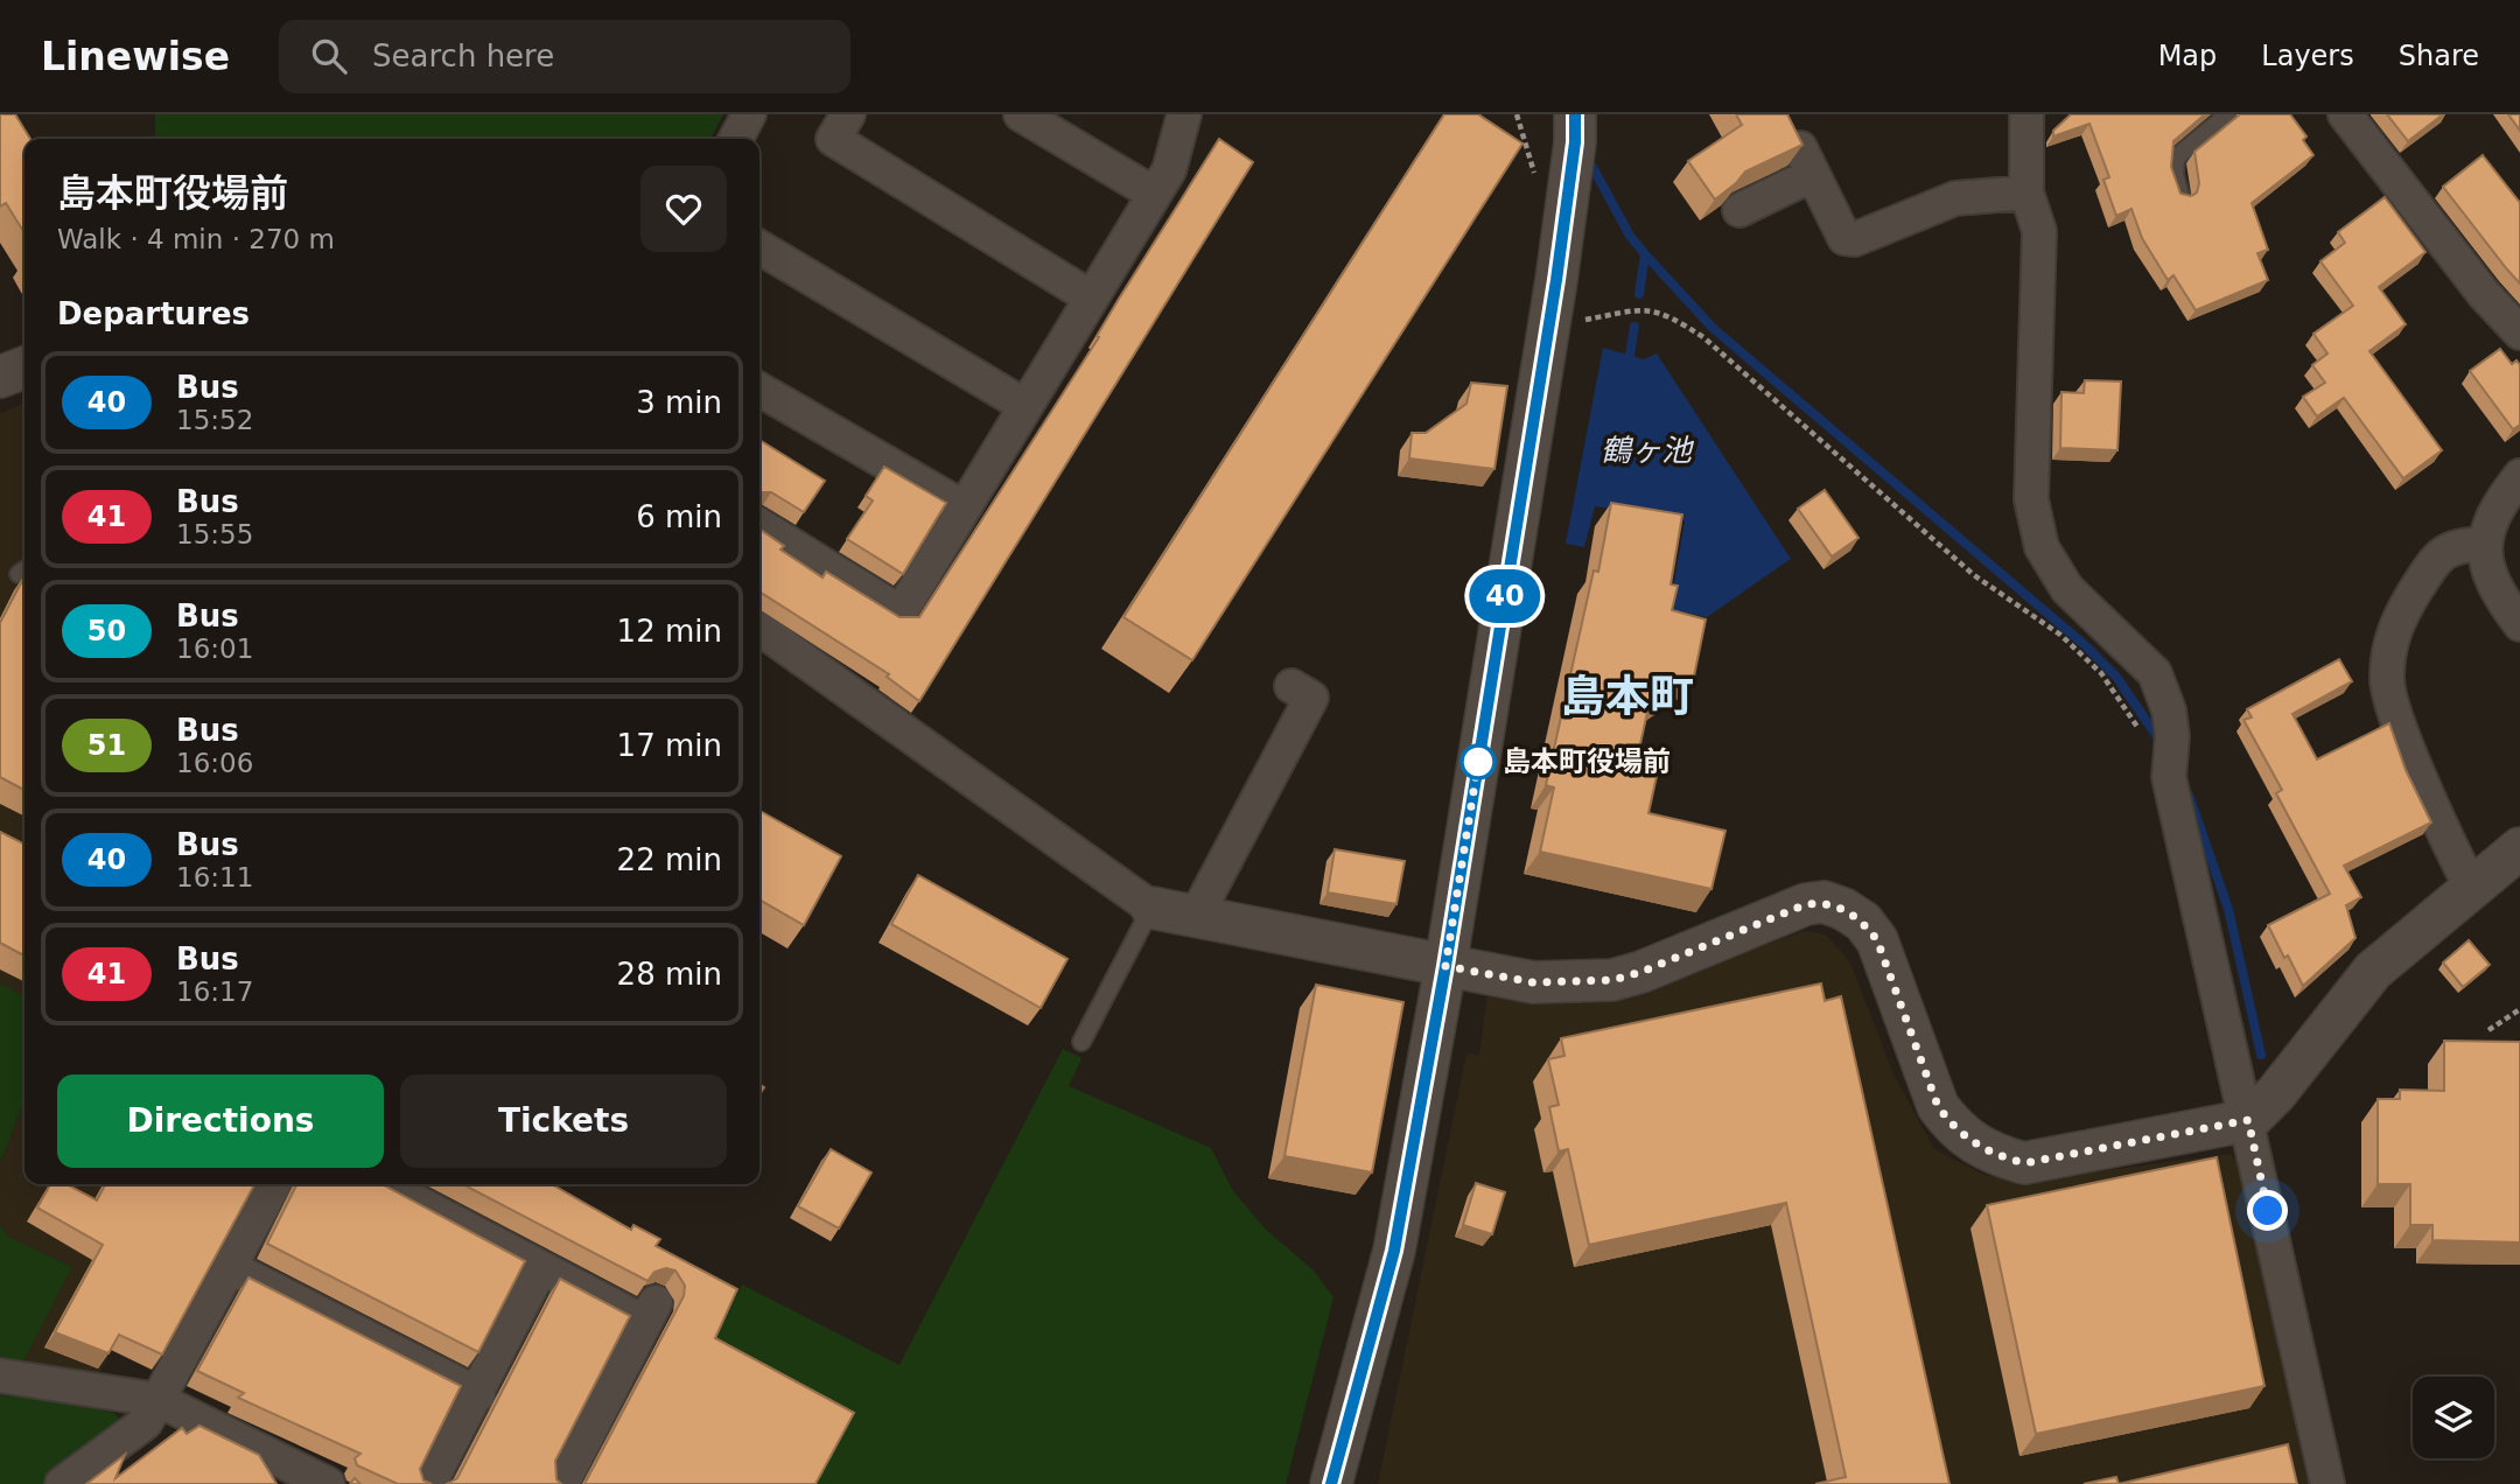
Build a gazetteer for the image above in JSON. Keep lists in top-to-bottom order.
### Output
{
  "districts": ["島本町"],
  "water": ["鶴ヶ池"],
  "places": ["島本町役場前"],
  "lines": ["bus line 40"],
  "page": {
    "header": "Linewise",
    "search": "Search here",
    "nav": ["Map", "Layers", "Share"],
    "on_map": "40",
    "heading": [
      ["島本町役場前", "Walk · 4 min · 270 m"],
      "Departures"
    ],
    "list": [
      {
        "mark": "40",
        "name": "Bus",
        "note": "15:52",
        "value": "3 min"
      },
      {
        "mark": "41",
        "name": "Bus",
        "note": "15:55",
        "value": "6 min"
      },
      {
        "mark": "50",
        "name": "Bus",
        "note": "16:01",
        "value": "12 min"
      },
      {
        "mark": "51",
        "name": "Bus",
        "note": "16:06",
        "value": "17 min"
      },
      {
        "mark": "40",
        "name": "Bus",
        "note": "16:11",
        "value": "22 min"
      },
      {
        "mark": "41",
        "name": "Bus",
        "note": "16:17",
        "value": "28 min"
      }
    ],
    "buttons": ["Directions", "Tickets"]
  }
}
